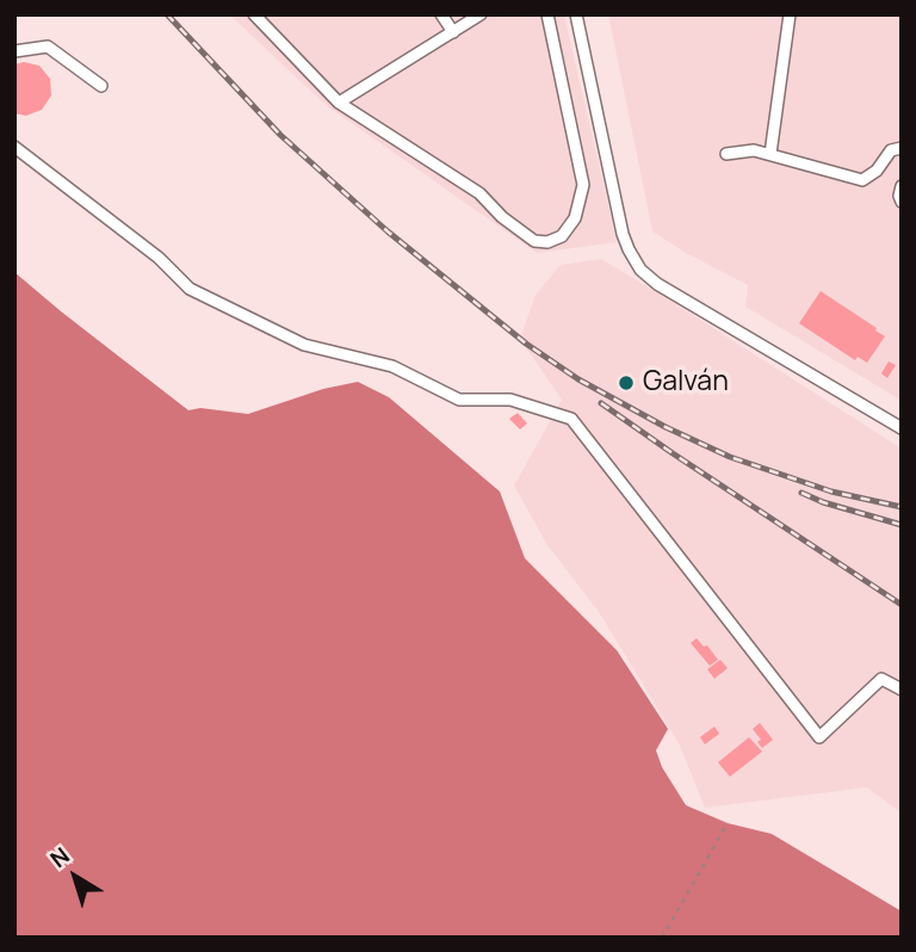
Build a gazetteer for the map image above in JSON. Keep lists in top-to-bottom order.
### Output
{
  "places": ["Galván"],
  "north": "top left"
}
